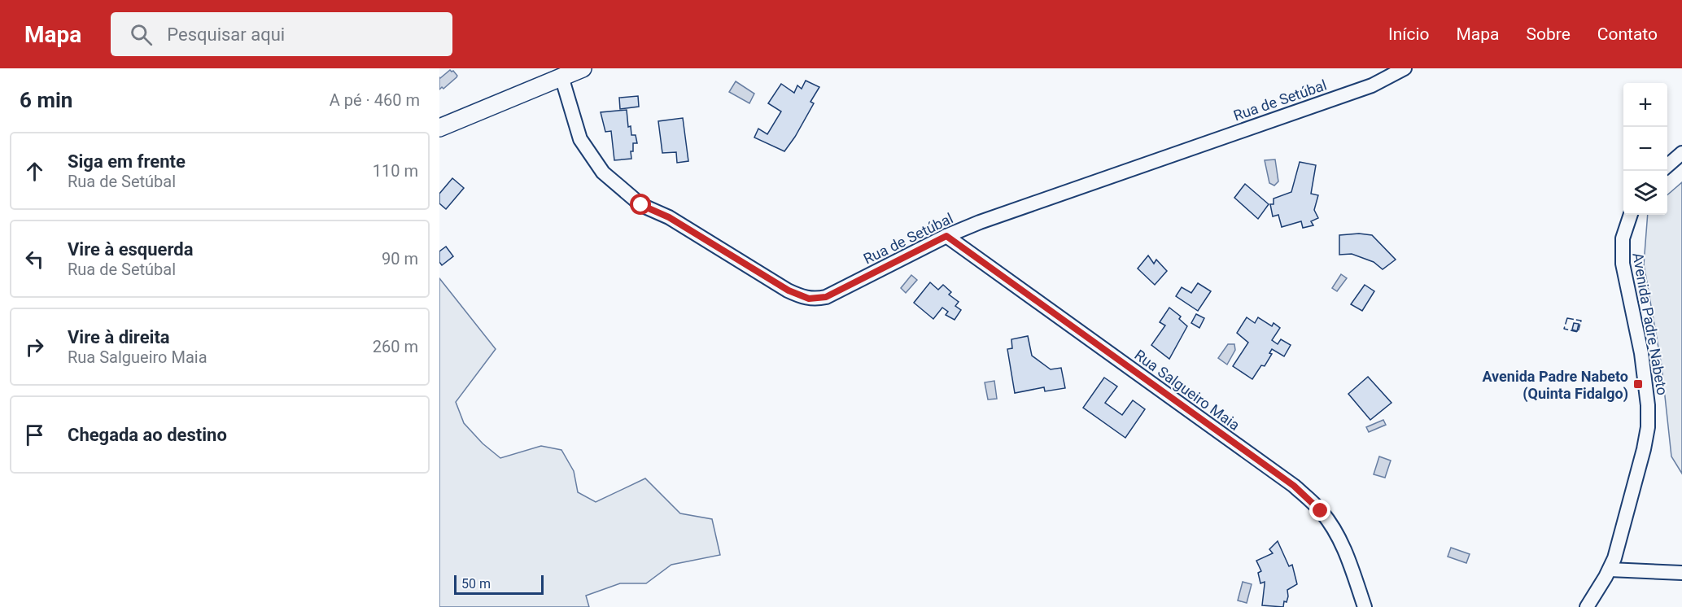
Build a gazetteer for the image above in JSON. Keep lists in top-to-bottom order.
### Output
{
  "streets": {
    "street": ["Rua de Setúbal", "Avenida Padre Nabeto", "Rua Salgueiro Maia"]
  },
  "crossings": [
    ["Rua de Setúbal", "Rua Salgueiro Maia"]
  ],
  "places": {
    "transit": ["Avenida Padre Nabeto (Quinta Fidalgo)"]
  },
  "scale_bar": "50 m",
  "page": {
    "header": "Mapa",
    "search": "Pesquisar aqui",
    "nav": [
      "Início",
      "Mapa",
      "Sobre",
      "Contato"
    ],
    "heading": ["6 min", "A pé · 460 m"],
    "map_buttons": ["+", "−"],
    "list": [
      ["Siga em frente", "Rua de Setúbal", "110 m"],
      ["Vire à esquerda", "Rua de Setúbal", "90 m"],
      ["Vire à direita", "Rua Salgueiro Maia", "260 m"],
      "Chegada ao destino"
    ],
    "scale": "50 m"
  }
}
